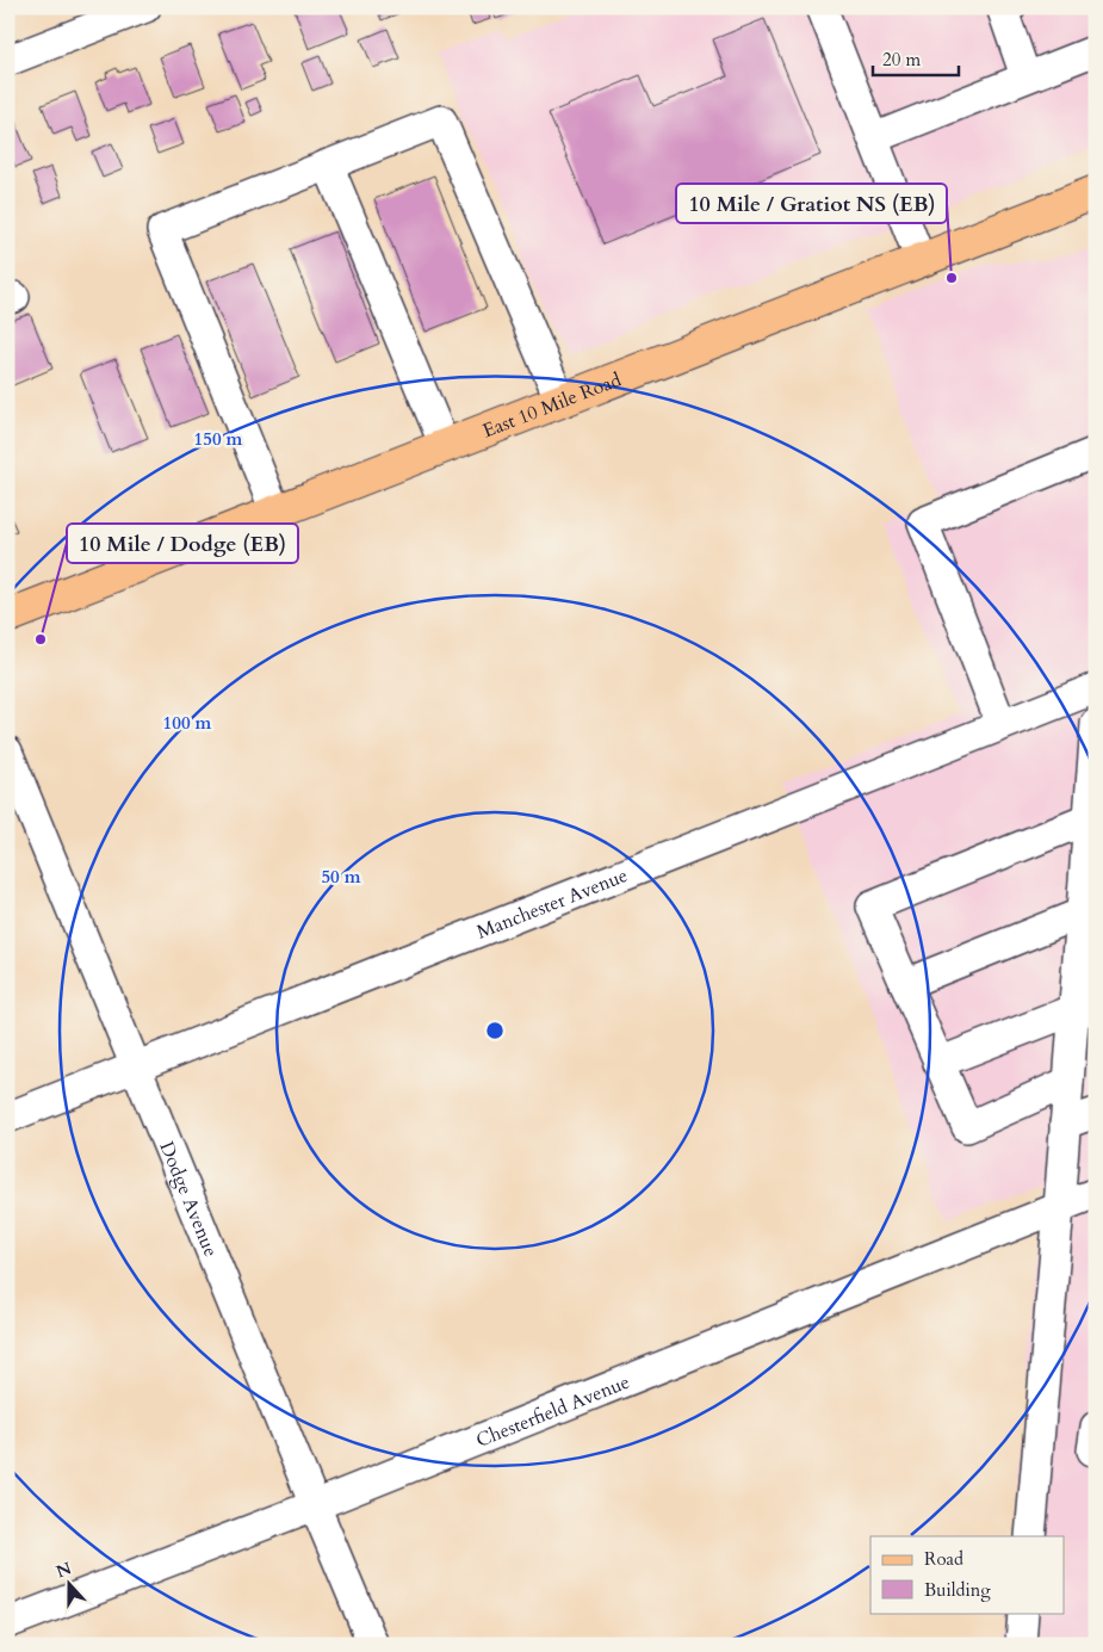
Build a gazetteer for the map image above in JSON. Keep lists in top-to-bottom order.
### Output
{
  "streets": {
    "main road": ["East 10 Mile Road"],
    "street": ["Manchester Avenue", "Dodge Avenue", "Chesterfield Avenue"]
  },
  "crossings": [
    ["Manchester Avenue", "Dodge Avenue"],
    ["Dodge Avenue", "Chesterfield Avenue"]
  ],
  "places": ["10 Mile / Gratiot NS (EB)", "10 Mile / Dodge (EB)"],
  "legend": ["Road", "Building"],
  "scale_bar": "20 m",
  "north": "top",
  "rings": ["150 m", "100 m", "50 m"]
}
